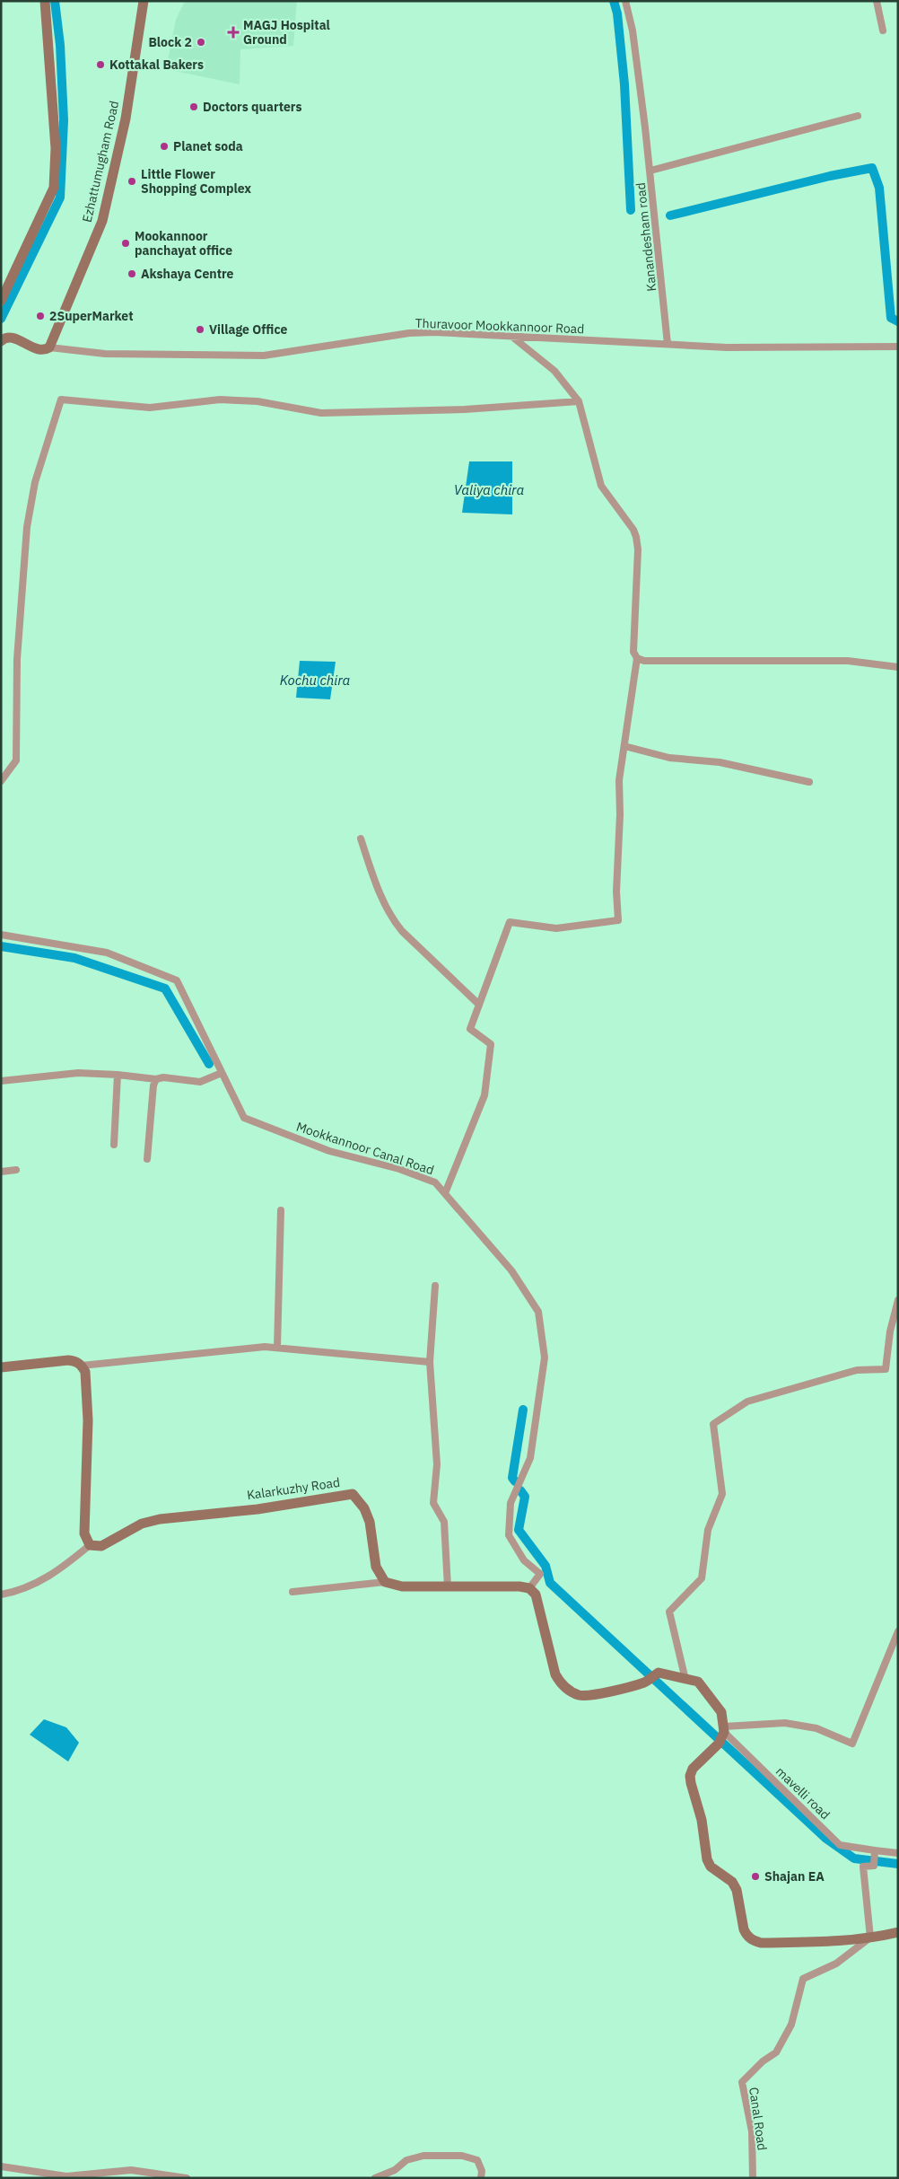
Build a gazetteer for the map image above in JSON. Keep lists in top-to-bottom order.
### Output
{
  "streets": {
    "main road": ["Ezhattumugham Road", "Kalarkuzhy Road"],
    "street": [
      "Kanandesham road",
      "Thuravoor Mookkannoor Road",
      "Mookkannoor Canal Road",
      "mavelli road",
      "Canal Road"
    ]
  },
  "crossings": [
    ["Ezhattumugham Road", "Thuravoor Mookkannoor Road"],
    ["Kanandesham road", "Thuravoor Mookkannoor Road"]
  ],
  "water": ["Valiya chira", "Kochu chira"],
  "places": {
    "health": ["MAGJ Hospital Ground"],
    "other": [
      "Block 2",
      "Kottakal Bakers",
      "Doctors quarters",
      "Planet soda",
      "Little Flower Shopping Complex",
      "Mookannoor panchayat office",
      "Akshaya Centre",
      "2SuperMarket",
      "Village Office",
      "Shajan EA"
    ]
  }
}
